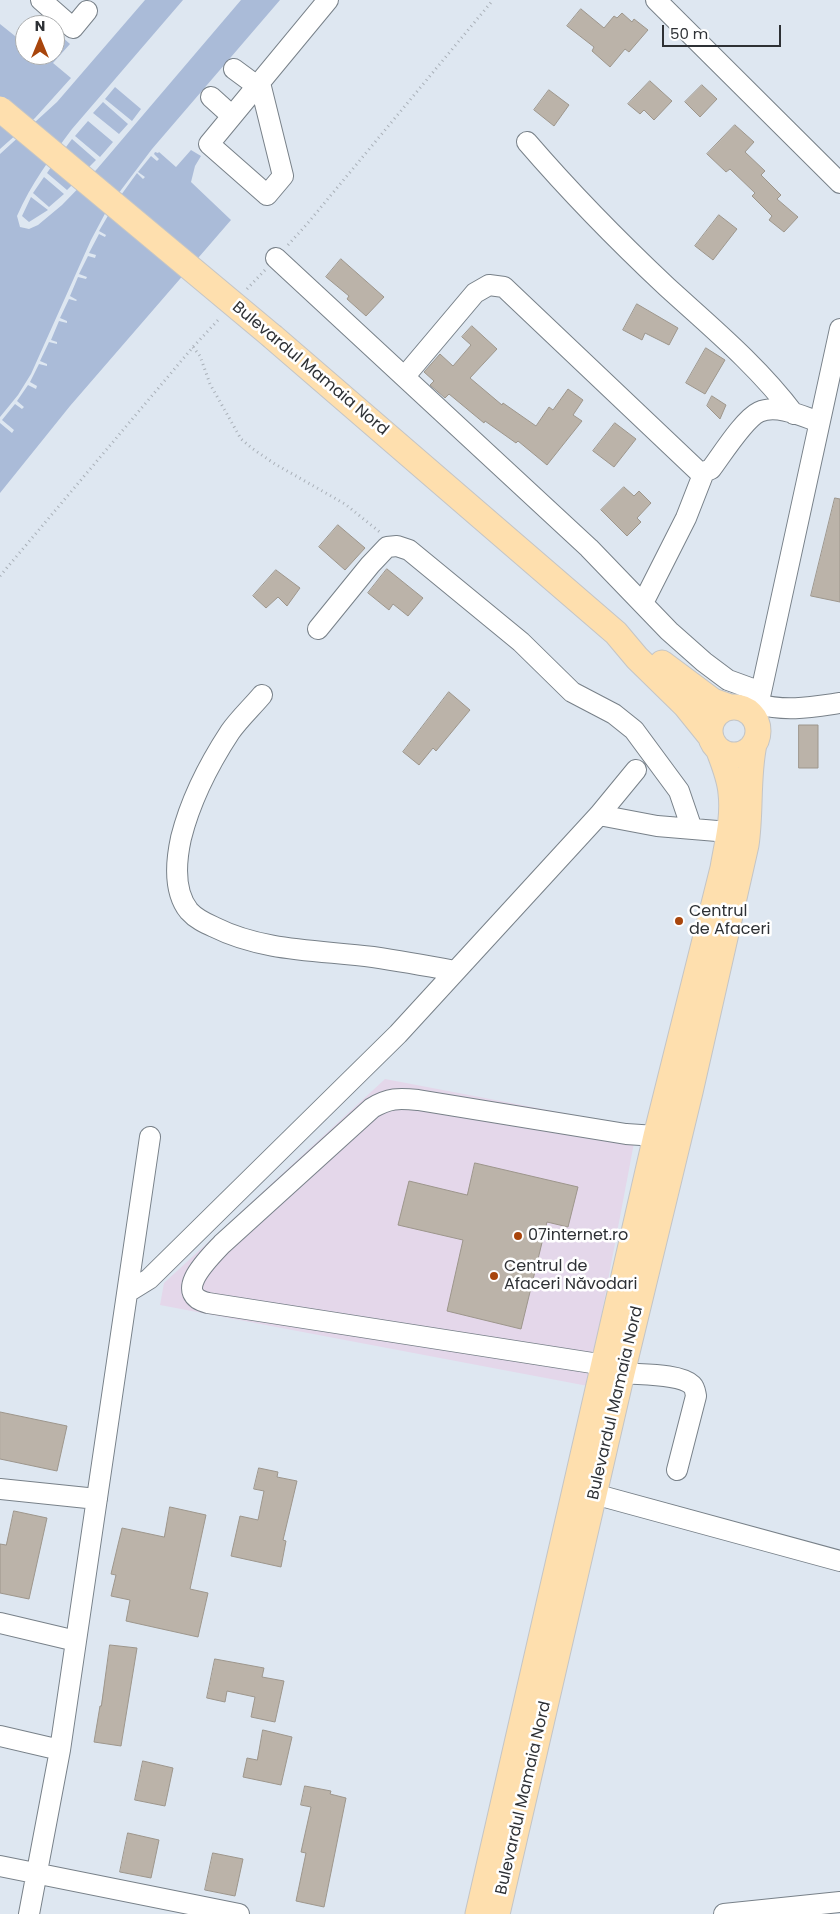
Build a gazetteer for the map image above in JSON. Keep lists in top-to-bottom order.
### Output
{
  "streets": {
    "main road": ["Bulevardul Mamaia Nord"]
  },
  "places": ["Centrul de Afaceri", "07internet.ro", "Centrul de Afaceri Năvodari"],
  "scale_bar": "50 m",
  "north": "top"
}
